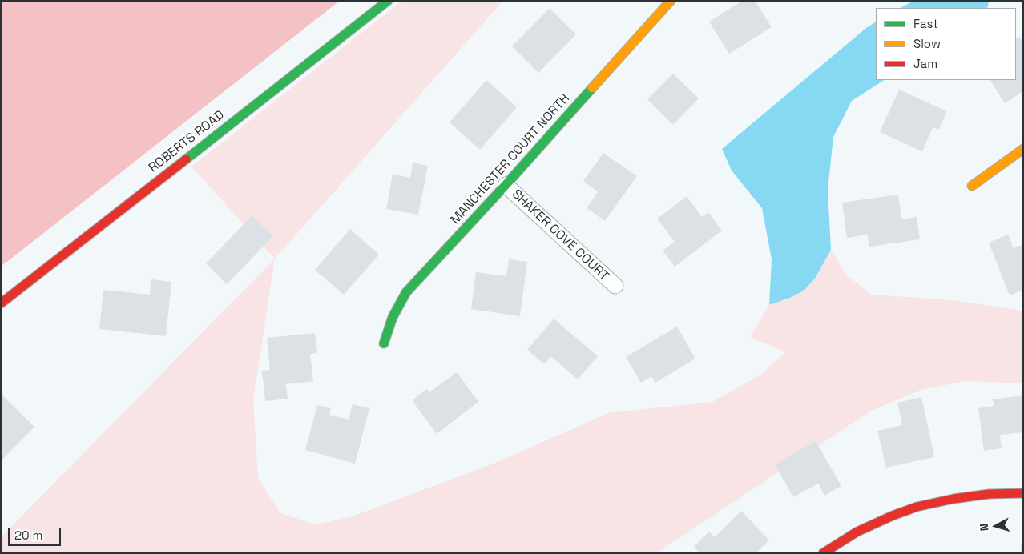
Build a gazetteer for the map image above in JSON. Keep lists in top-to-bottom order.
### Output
{
  "streets": {
    "street": ["ROBERTS ROAD", "MANCHESTER COURT NORTH", "SHAKER COVE COURT"]
  },
  "crossings": [
    ["MANCHESTER COURT NORTH", "SHAKER COVE COURT"]
  ],
  "legend": ["Fast", "Slow", "Jam"],
  "scale_bar": "20 m",
  "north": "left"
}
